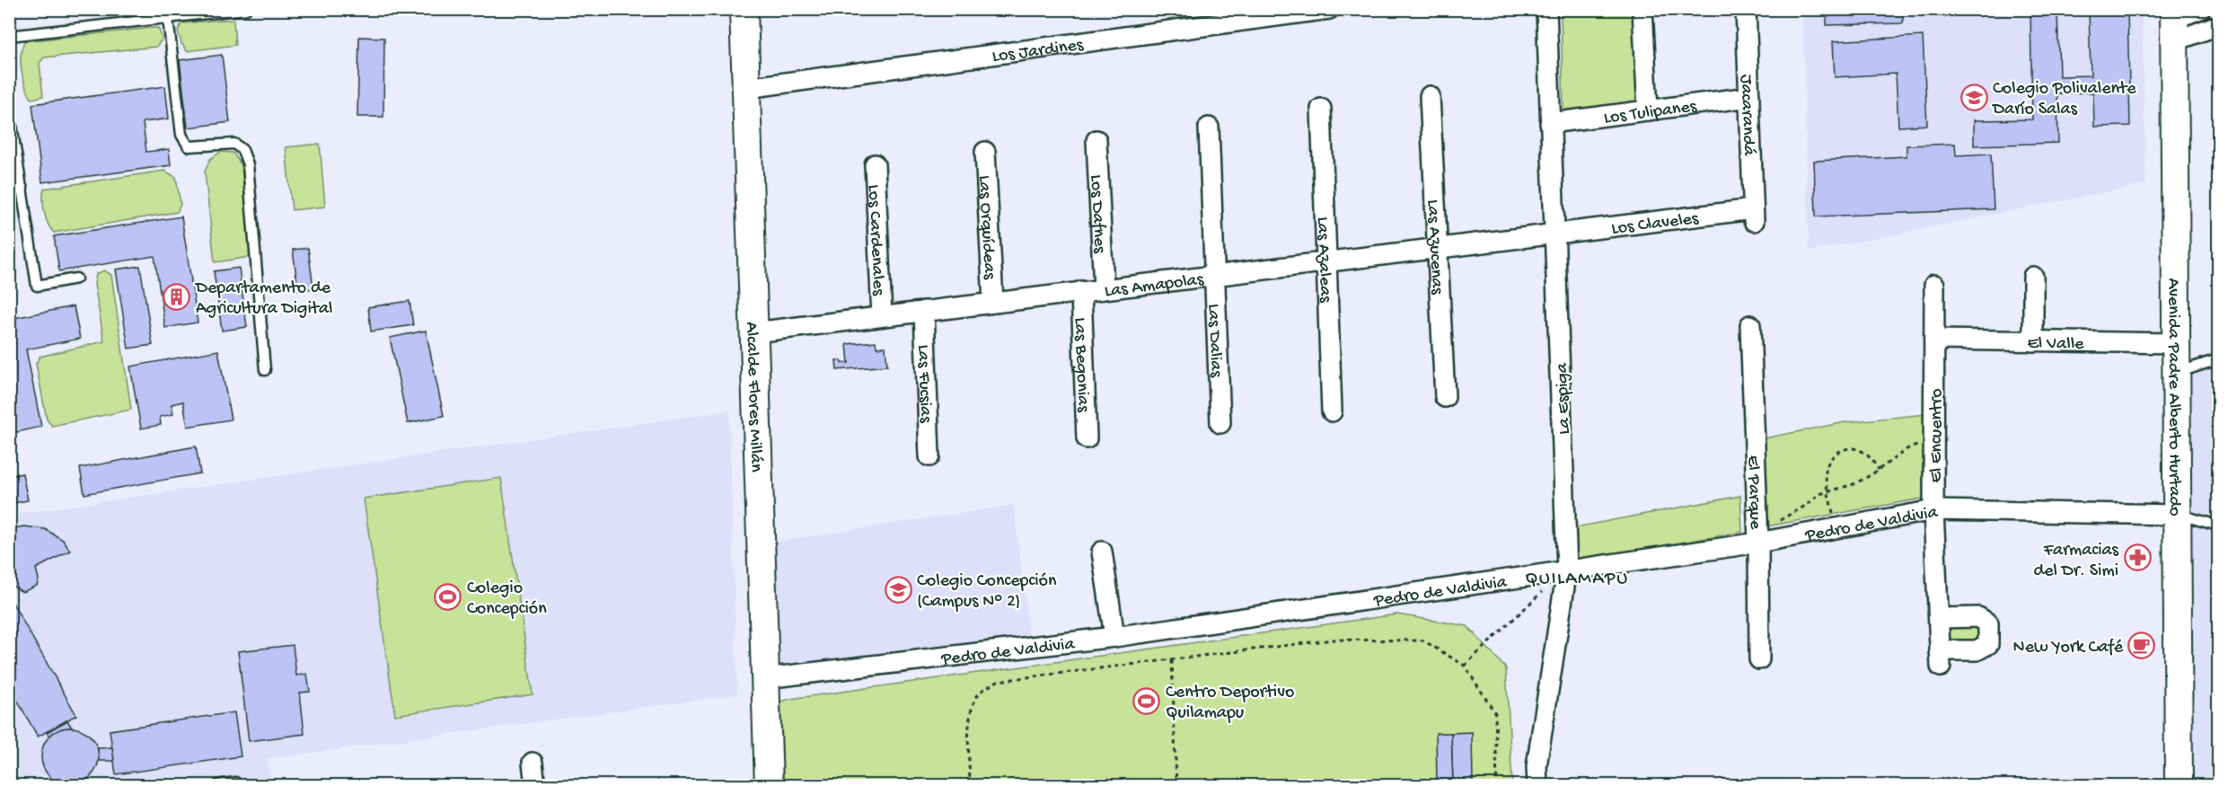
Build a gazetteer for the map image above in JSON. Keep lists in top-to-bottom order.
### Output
{
  "streets": {
    "street": [
      "Los Jardines",
      "Los Tulipanes",
      "Jacarandá",
      "Los Dafnes",
      "Los Claveles",
      "Las Orquídeas",
      "Los Cardenales",
      "Las Azucenas",
      "Las Azaleas",
      "Las Amapolas",
      "Las Dalias",
      "El Valle",
      "Las Begonias",
      "Las Fucsias",
      "Alcalde Flores Millán",
      "Avenida Padre Alberto Hurtado",
      "La Espiga",
      "El Encuentro",
      "El Parque",
      "Pedro de Valdivia"
    ]
  },
  "crossings": [
    ["Los Jardines", "Alcalde Flores Millán"],
    ["Los Tulipanes", "Jacarandá"],
    ["Los Tulipanes", "La Espiga"],
    ["Jacarandá", "Los Claveles"],
    ["Los Dafnes", "Las Amapolas"],
    ["Los Claveles", "Las Amapolas"],
    ["Los Claveles", "La Espiga"],
    ["Las Orquídeas", "Las Amapolas"],
    ["Los Cardenales", "Las Amapolas"],
    ["Las Azucenas", "Las Amapolas"],
    ["Las Azaleas", "Las Amapolas"],
    ["Las Amapolas", "Las Dalias"],
    ["Las Amapolas", "Las Begonias"],
    ["Las Amapolas", "Las Fucsias"],
    ["Las Amapolas", "Alcalde Flores Millán"],
    ["Las Amapolas", "La Espiga"],
    ["El Valle", "Avenida Padre Alberto Hurtado"],
    ["El Valle", "El Encuentro"],
    ["Alcalde Flores Millán", "Pedro de Valdivia"],
    ["Avenida Padre Alberto Hurtado", "Pedro de Valdivia"],
    ["La Espiga", "Pedro de Valdivia"],
    ["El Encuentro", "Pedro de Valdivia"],
    ["El Parque", "Pedro de Valdivia"]
  ],
  "districts": ["QUILAMAPU"],
  "places": {
    "school or university": ["Colegio Polivalente Darío Salas", "Colegio Concepción (Campus N° 2)"],
    "building": ["Departamento de Agricultura Digital"],
    "pharmacy": ["Farmacias del Dr. Simi"],
    "sports": ["Colegio Concepción", "Centro Deportivo Quilamapu"],
    "cafe": ["New York Café"]
  }
}
